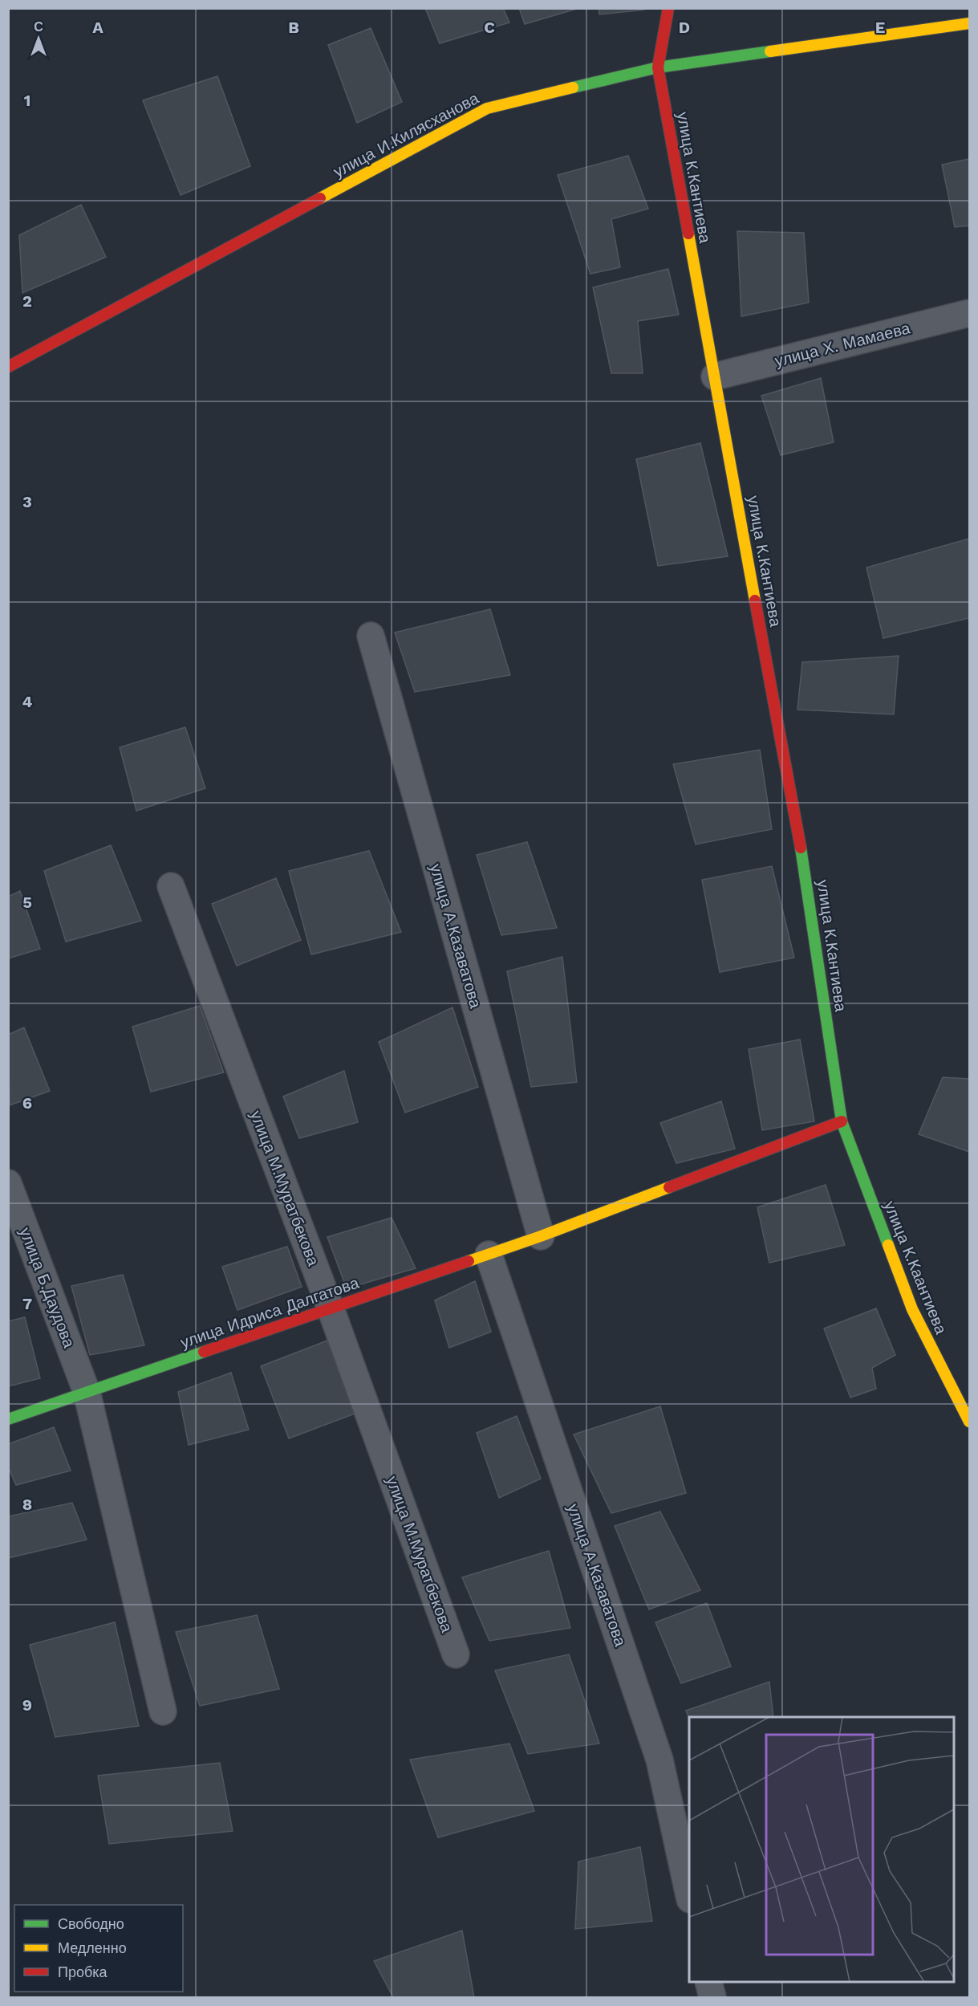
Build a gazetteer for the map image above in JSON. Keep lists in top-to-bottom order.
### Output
{
  "streets": {
    "street": [
      "улица И.Килясханова",
      "улица К.Кантиева",
      "улица Х. Мамаева",
      "улица А.Казаватова",
      "улица М.Муратбекова",
      "улица К.Каантиева",
      "улица Б.Даудова",
      "улица Идриса Далгатова"
    ]
  },
  "crossings": [
    ["улица И.Килясханова", "улица К.Кантиева"],
    ["улица К.Кантиева", "улица Х. Мамаева"],
    ["улица К.Кантиева", "улица К.Каантиева"],
    ["улица К.Кантиева", "улица Идриса Далгатова"],
    ["улица А.Казаватова", "улица Идриса Далгатова"],
    ["улица М.Муратбекова", "улица Идриса Далгатова"],
    ["улица К.Каантиева", "улица Идриса Далгатова"],
    ["улица Б.Даудова", "улица Идриса Далгатова"]
  ],
  "legend": ["Свободно", "Медленно", "Пробка"],
  "north": "top",
  "grid": {
    "columns": [
      "A",
      "B",
      "C",
      "D",
      "E"
    ],
    "rows": [
      "1",
      "2",
      "3",
      "4",
      "5",
      "6",
      "7",
      "8",
      "9"
    ]
  }
}
